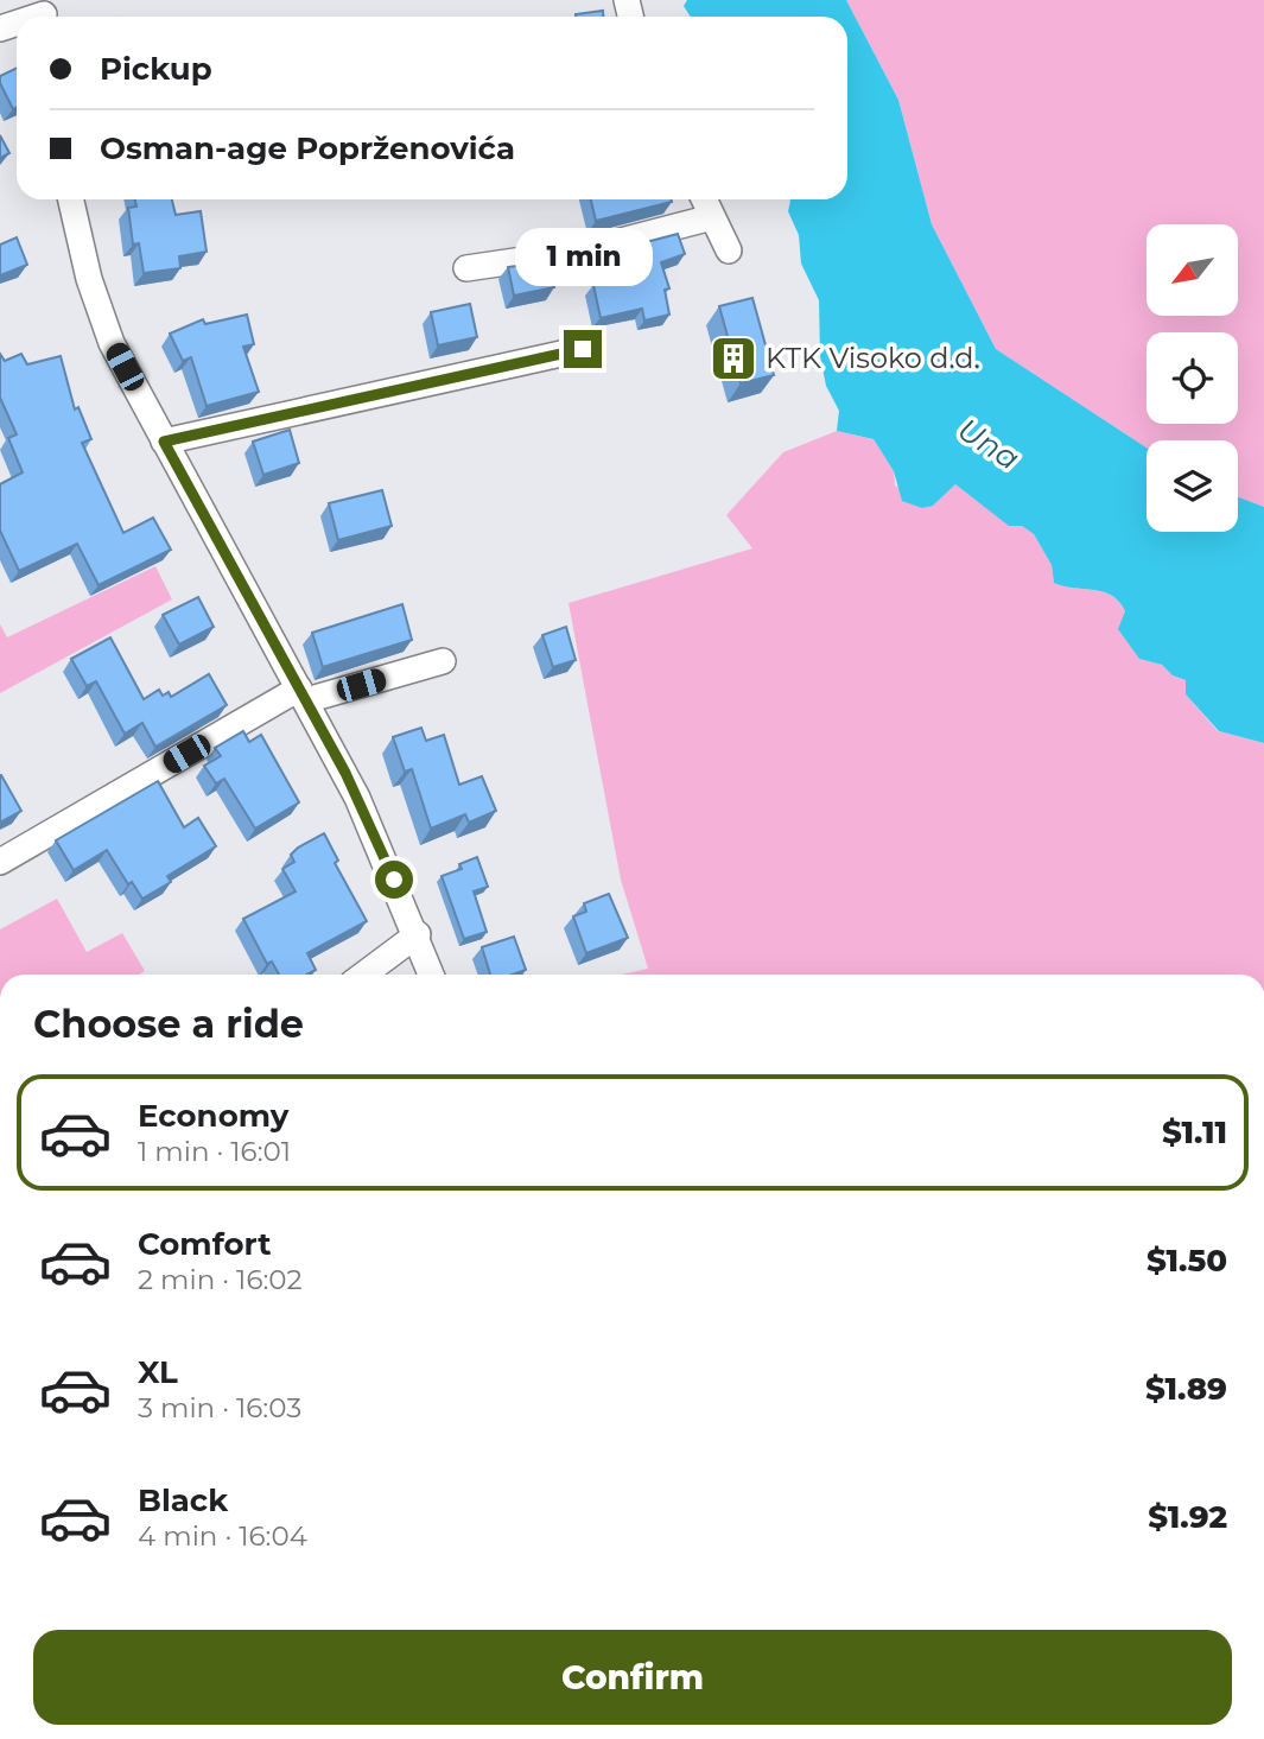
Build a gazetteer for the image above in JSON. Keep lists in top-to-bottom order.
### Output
{
  "water": ["Una"],
  "places": {
    "building": ["KTK Visoko d.d."]
  },
  "north": "bottom left",
  "page": {
    "banner": ["Pickup", "Osman-age Poprženovića"],
    "bubble": "1 min",
    "heading": "Choose a ride",
    "list": [
      {
        "name": "Economy",
        "note": "1 min · 16:01",
        "value": "$1.11"
      },
      {
        "name": "Comfort",
        "note": "2 min · 16:02",
        "value": "$1.50"
      },
      {
        "name": "XL",
        "note": "3 min · 16:03",
        "value": "$1.89"
      },
      {
        "name": "Black",
        "note": "4 min · 16:04",
        "value": "$1.92"
      }
    ],
    "buttons": "Confirm"
  }
}
